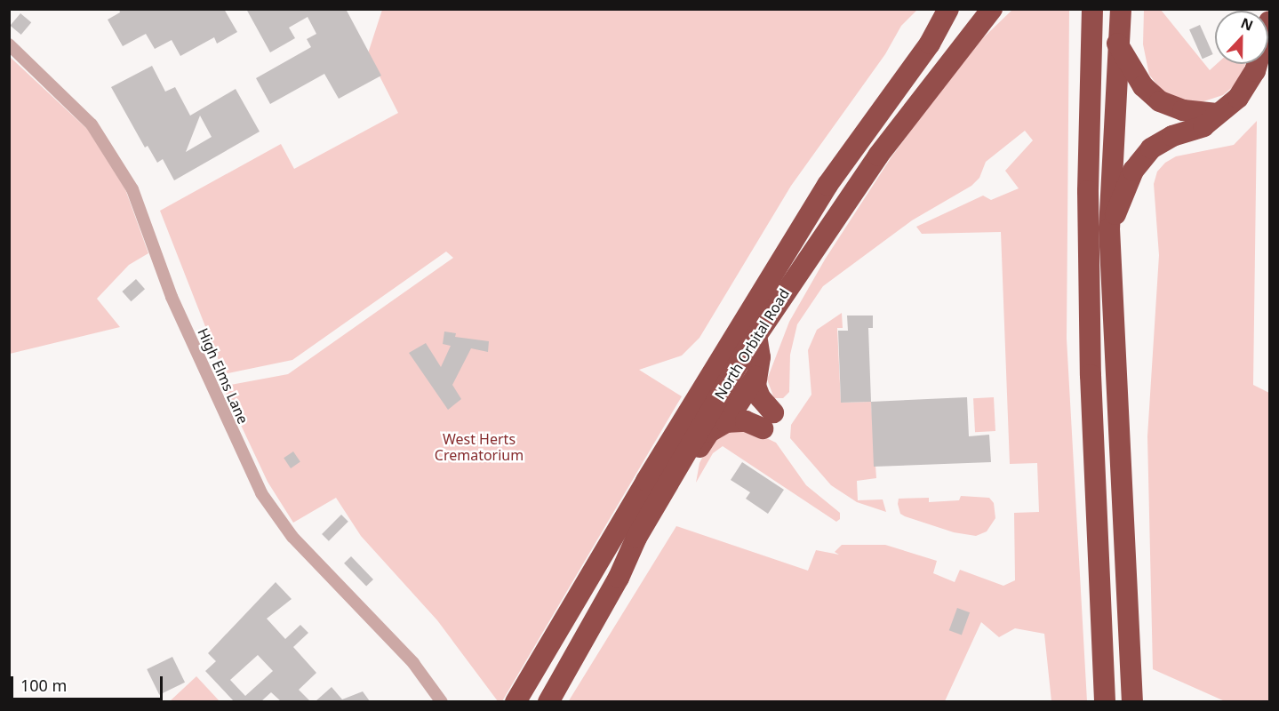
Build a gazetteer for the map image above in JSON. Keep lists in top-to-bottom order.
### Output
{
  "streets": {
    "highway": ["North Orbital Road"],
    "street": ["High Elms Lane"]
  },
  "parks": ["West Herts Crematorium"],
  "scale_bar": "100 m",
  "north": "top"
}
